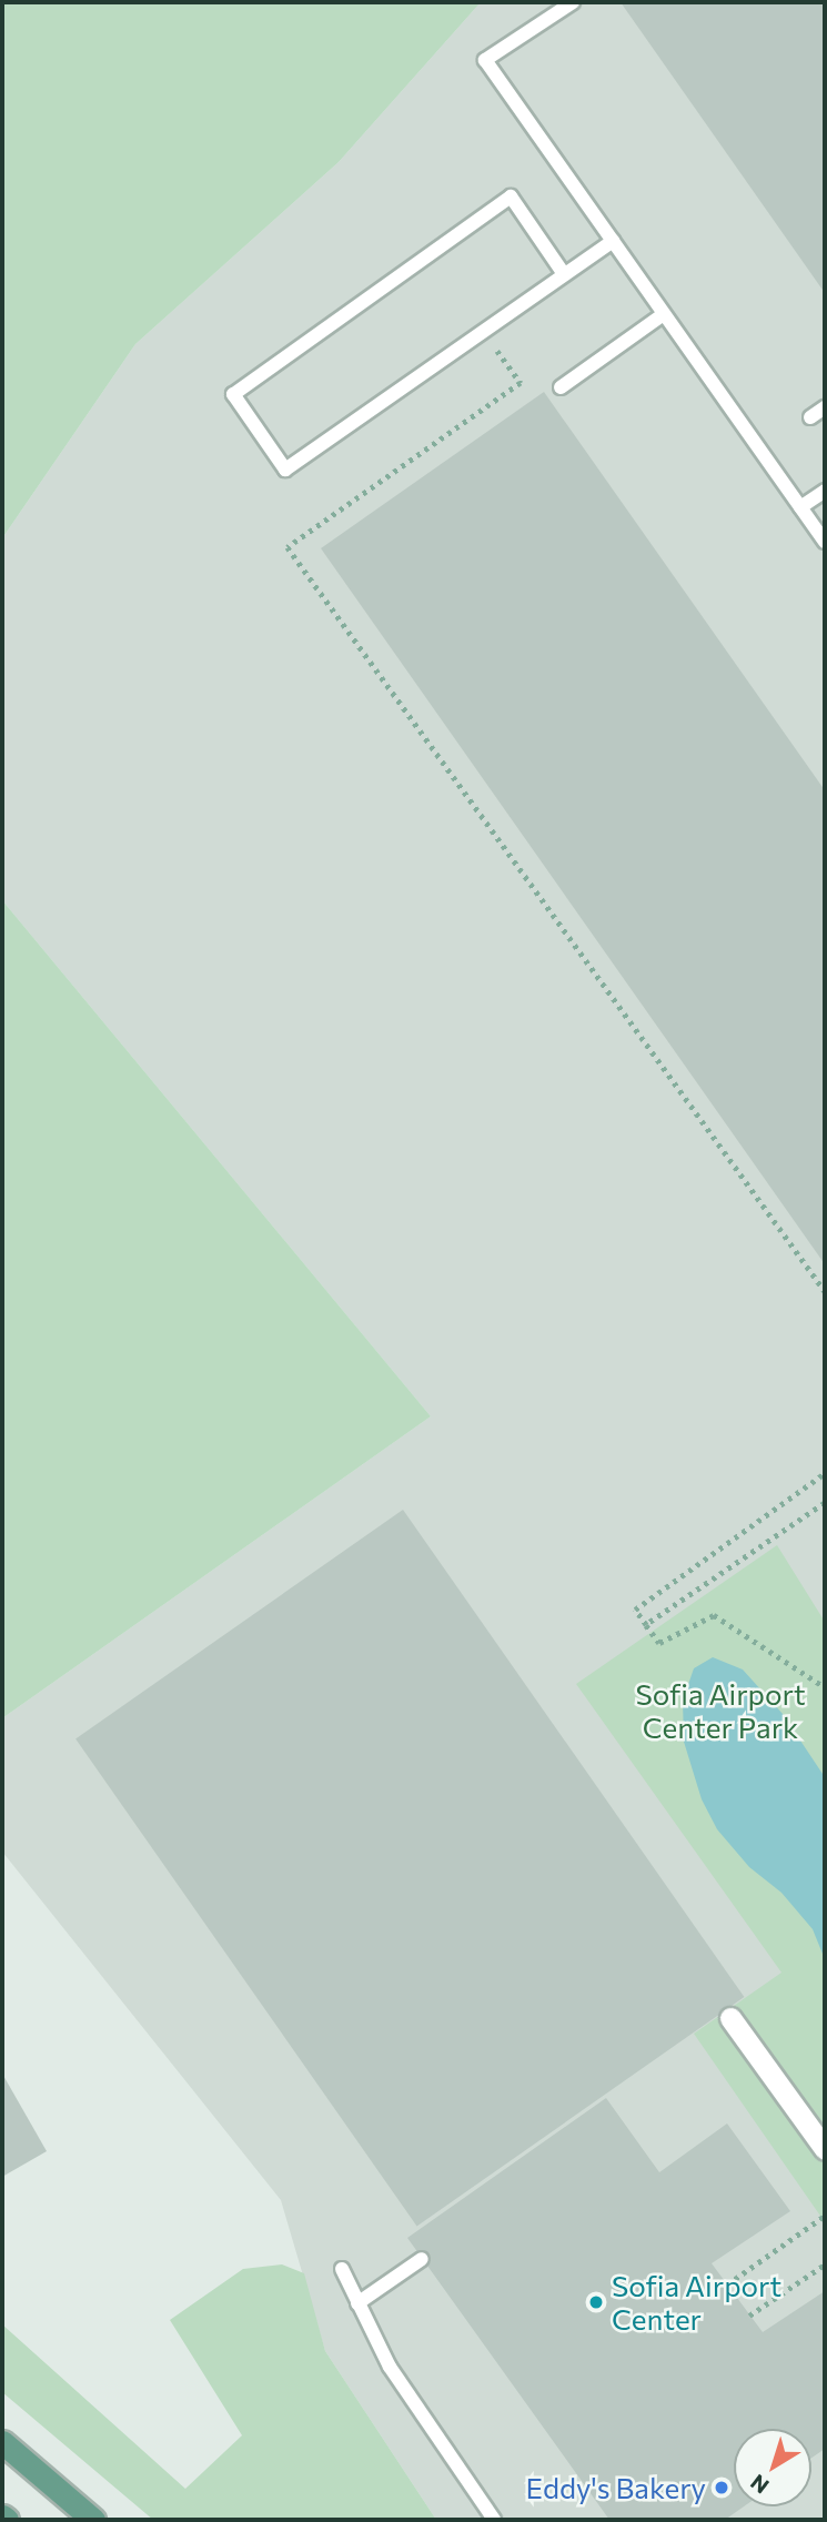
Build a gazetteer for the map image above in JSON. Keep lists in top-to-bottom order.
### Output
{
  "parks": ["Sofia Airport Center Park"],
  "places": ["Sofia Airport Center", "Eddy's Bakery"],
  "north": "bottom left"
}
